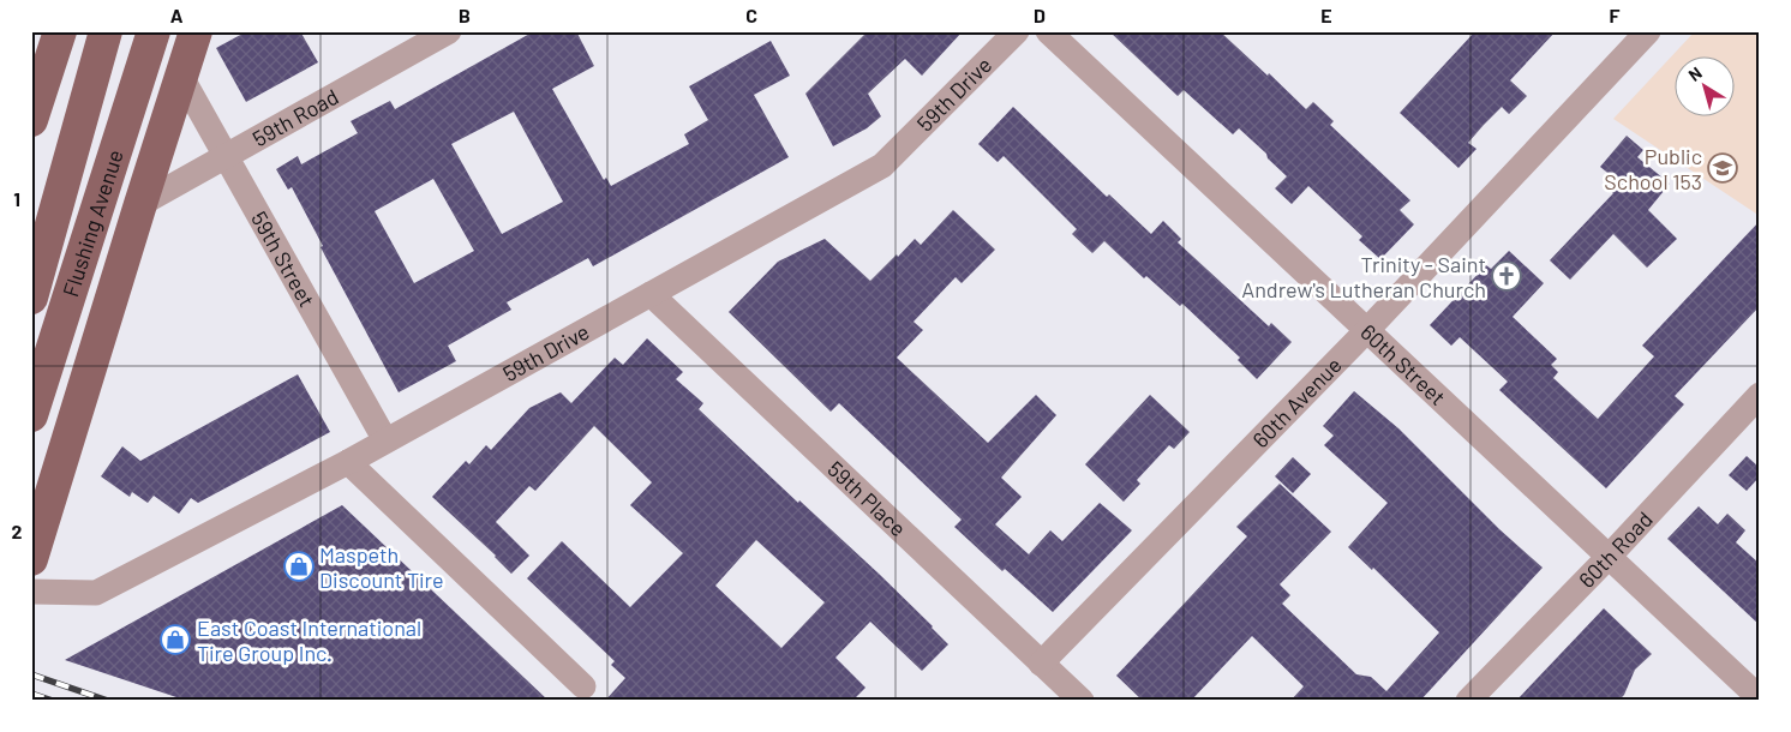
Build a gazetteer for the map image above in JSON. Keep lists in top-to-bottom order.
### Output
{
  "streets": {
    "main road": ["Flushing Avenue"],
    "street": [
      "59th Drive",
      "59th Road",
      "59th Street",
      "60th Street",
      "60th Avenue",
      "59th Place",
      "60th Road"
    ]
  },
  "crossings": [
    ["59th Drive", "59th Street"],
    ["59th Drive", "59th Place"],
    ["59th Road", "59th Street"],
    ["60th Street", "60th Avenue"],
    ["60th Street", "60th Road"],
    ["60th Avenue", "59th Place"]
  ],
  "places": {
    "school or university": ["Public School 153"],
    "church": ["Trinity - Saint Andrew's Lutheran Church"],
    "shop": ["Maspeth Discount Tire", "East Coast International Tire Group Inc."]
  },
  "north": "top left",
  "grid": {
    "columns": [
      "A",
      "B",
      "C",
      "D",
      "E",
      "F"
    ],
    "rows": ["1", "2"]
  }
}
